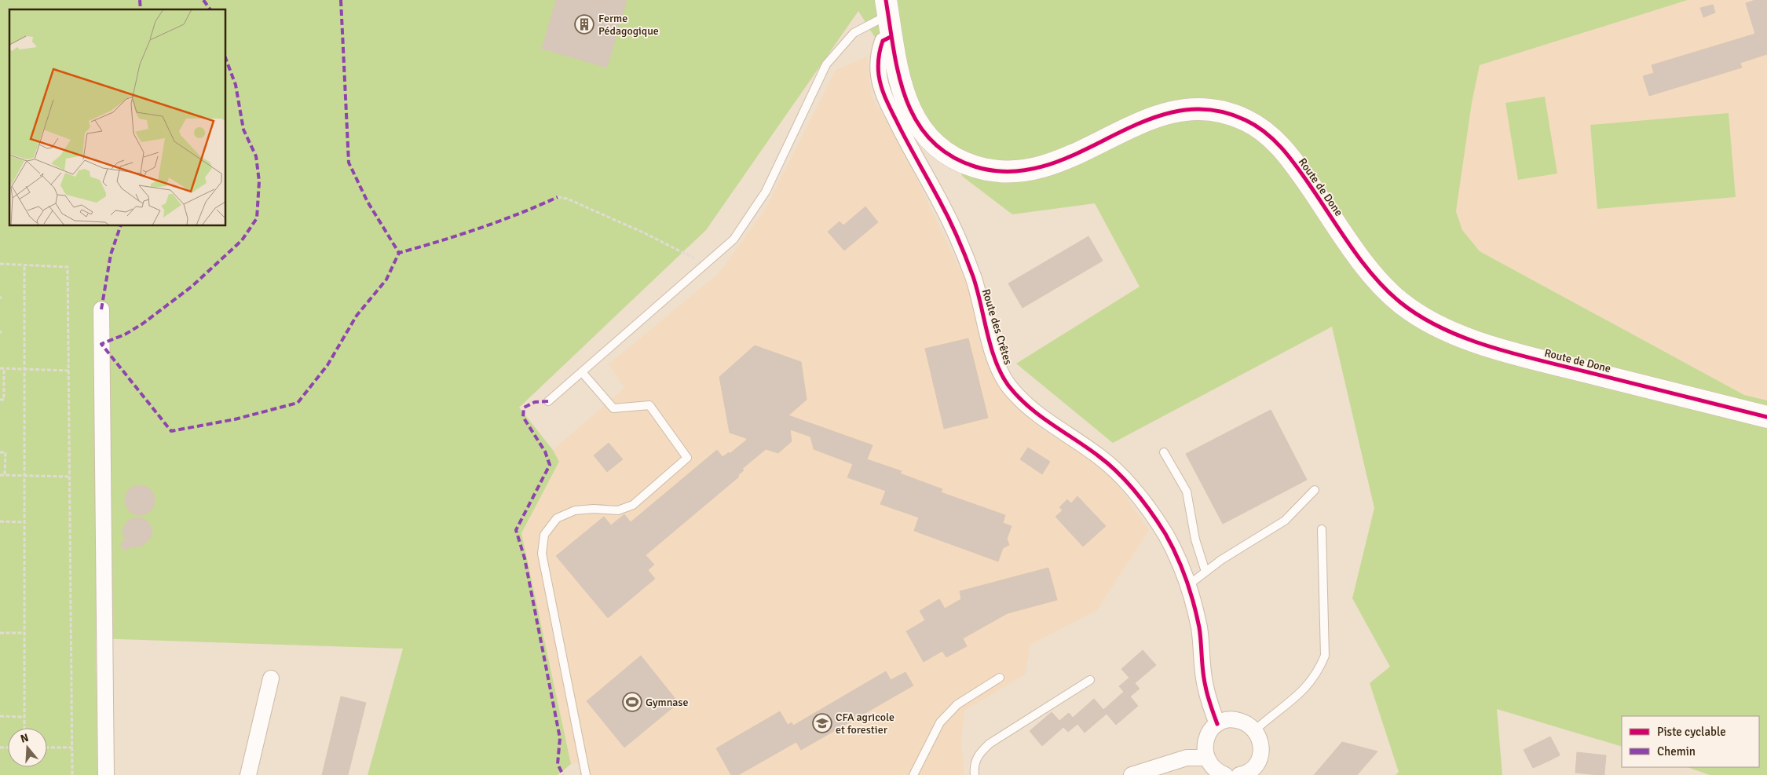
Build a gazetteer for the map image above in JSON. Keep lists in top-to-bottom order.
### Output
{
  "streets": {
    "street": ["Route de Done", "Route des Crêtes"]
  },
  "crossings": [
    ["Route de Done", "Route des Crêtes"]
  ],
  "places": {
    "building": ["Ferme Pédagogique"],
    "sports": ["Gymnase"],
    "school or university": ["CFA agricole et forestier"]
  },
  "legend": ["Piste cyclable", "Chemin"],
  "north": "top"
}
